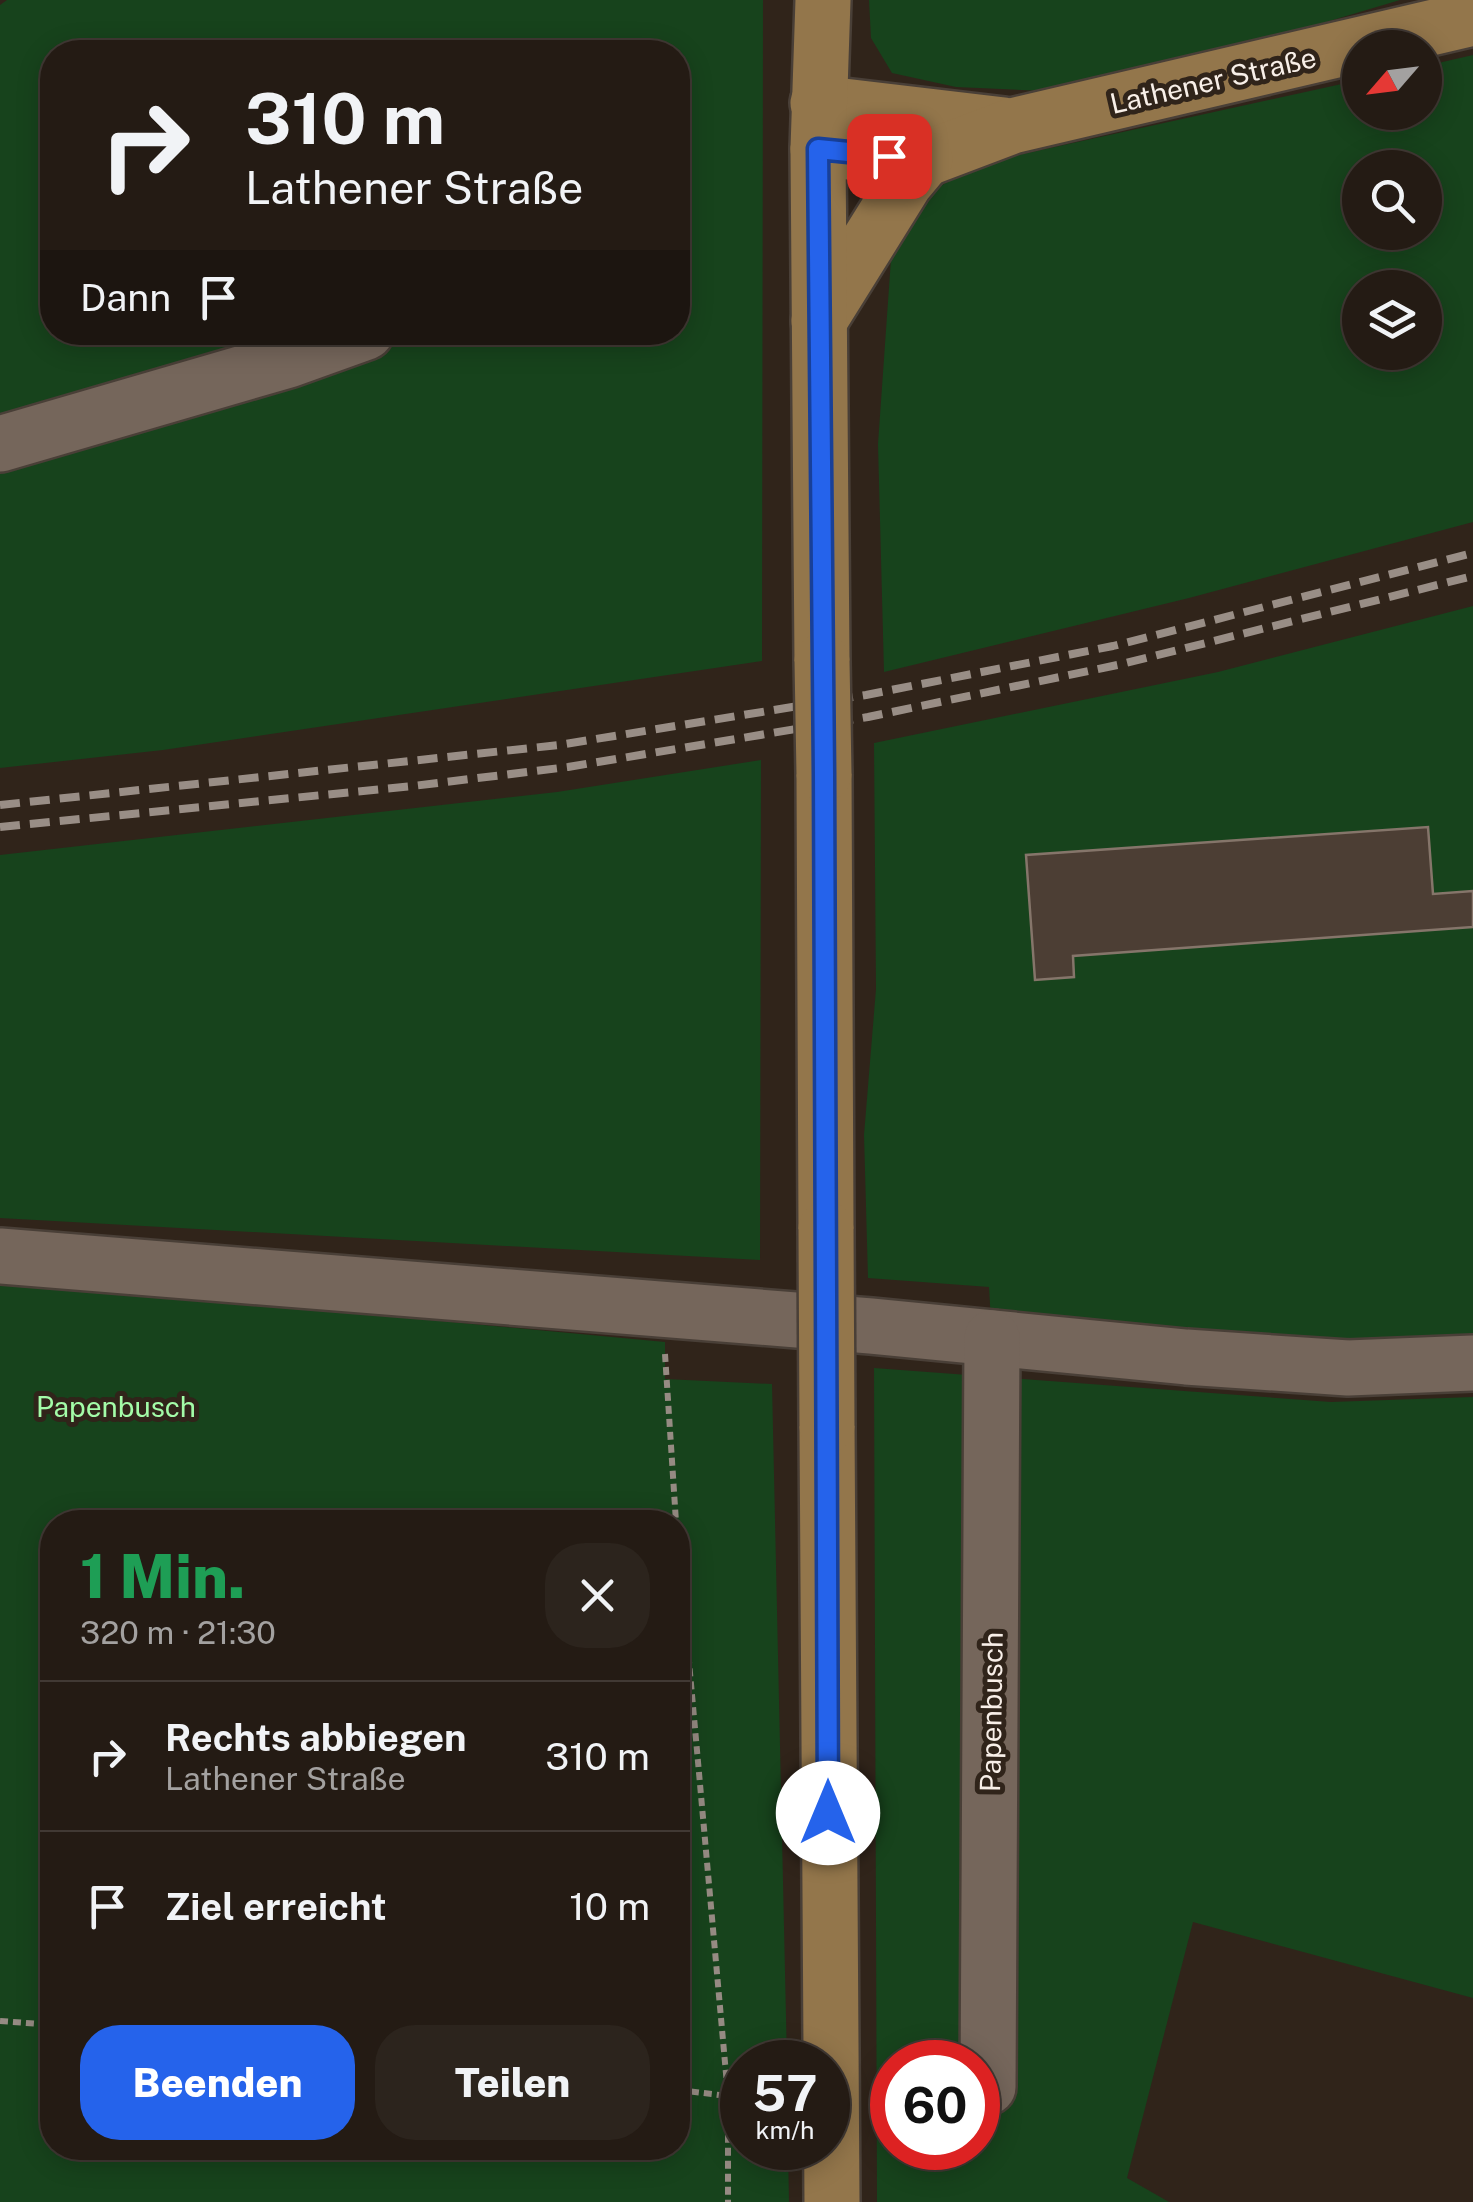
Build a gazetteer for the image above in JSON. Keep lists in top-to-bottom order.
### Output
{
  "streets": {
    "main road": ["Lathener Straße"],
    "street": ["Papenbusch"]
  },
  "parks": ["Papenbusch"],
  "north": "bottom left",
  "page": {
    "turn": ["310 m", "Lathener Straße"],
    "then": "Dann",
    "heading": ["1 Min.", "320 m · 21:30"],
    "list": [
      {
        "name": "Rechts abbiegen",
        "note": "Lathener Straße",
        "value": "310 m"
      },
      {
        "name": "Ziel erreicht",
        "value": "10 m"
      }
    ],
    "buttons": ["Beenden", "Teilen"],
    "speed": "57 km/h",
    "limit": "60"
  }
}
